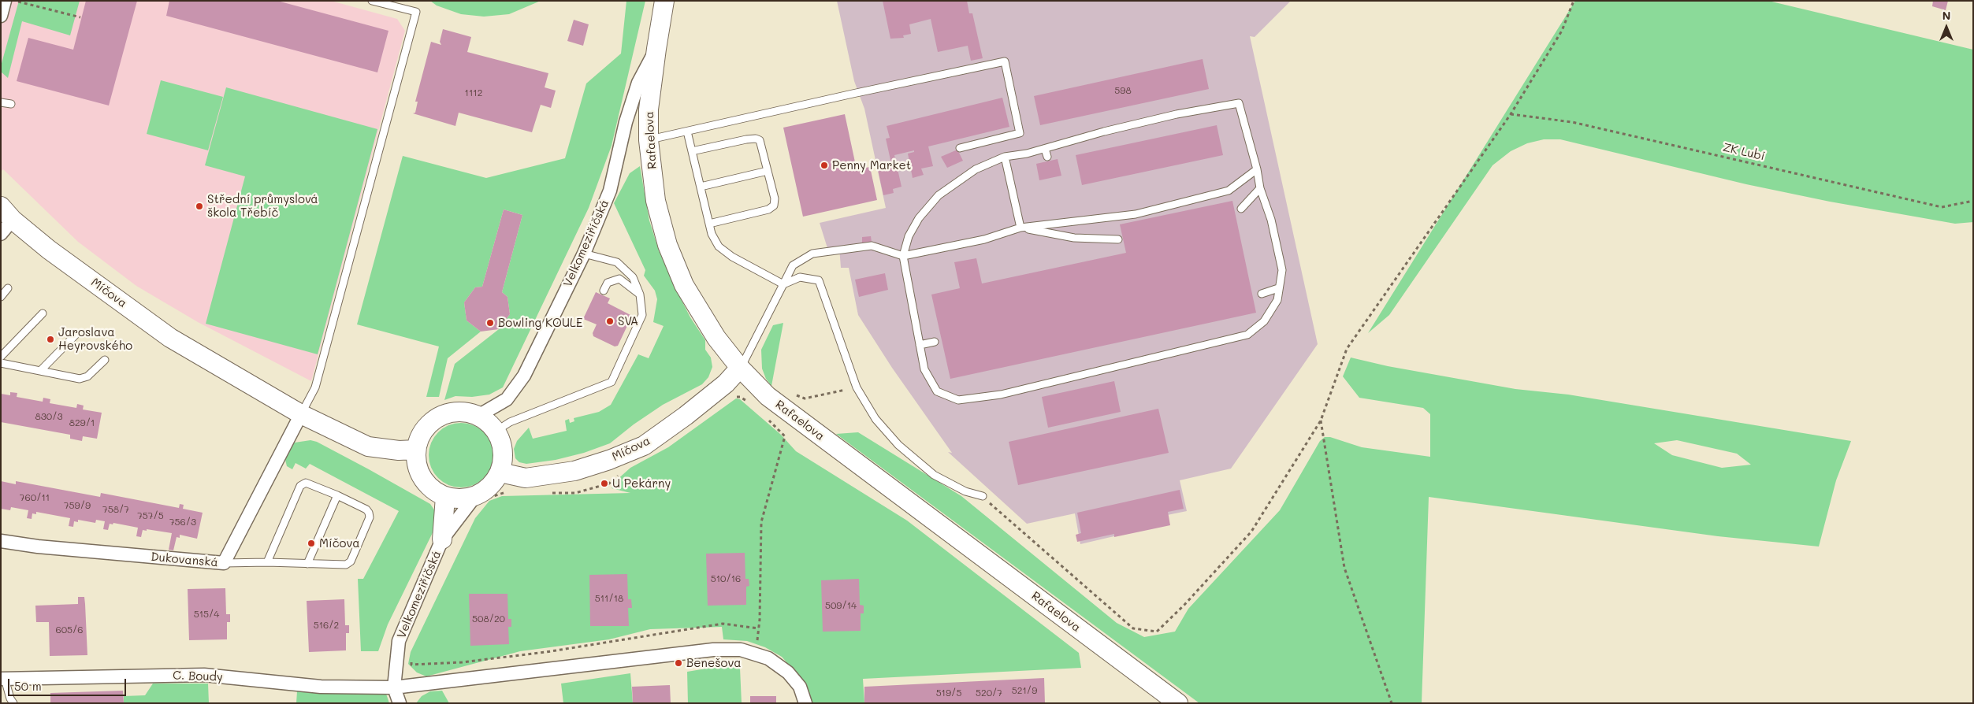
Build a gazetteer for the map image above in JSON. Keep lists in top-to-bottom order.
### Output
{
  "streets": {
    "street": [
      "Rafaelova",
      "Velkomeziříčská",
      "Míčova",
      "Dukovanská",
      "C. Boudy"
    ],
    "path": ["ZK Lubí"]
  },
  "crossings": [
    ["Rafaelova", "Velkomeziříčská"],
    ["Rafaelova", "Míčova"],
    ["Velkomeziříčská", "Míčova"],
    ["Velkomeziříčská", "C. Boudy"],
    ["Míčova", "Dukovanská"]
  ],
  "places": [
    "Penny Market",
    "Střední průmyslová škola Třebíč",
    "SVA",
    "Bowling KOULE",
    "Jaroslava Heyrovského",
    "U Pekárny",
    "Míčova",
    "Benešova"
  ],
  "house_numbers": [
    "598",
    "1112",
    "830/3",
    "829/1",
    "760/11",
    "759/9",
    "758/7",
    "757/5",
    "756/3",
    "510/16",
    "511/18",
    "509/14",
    "515/4",
    "508/20",
    "516/2",
    "605/6",
    "521/9",
    "519/5",
    "520/7"
  ],
  "scale_bar": "50 m",
  "north": "top"
}
